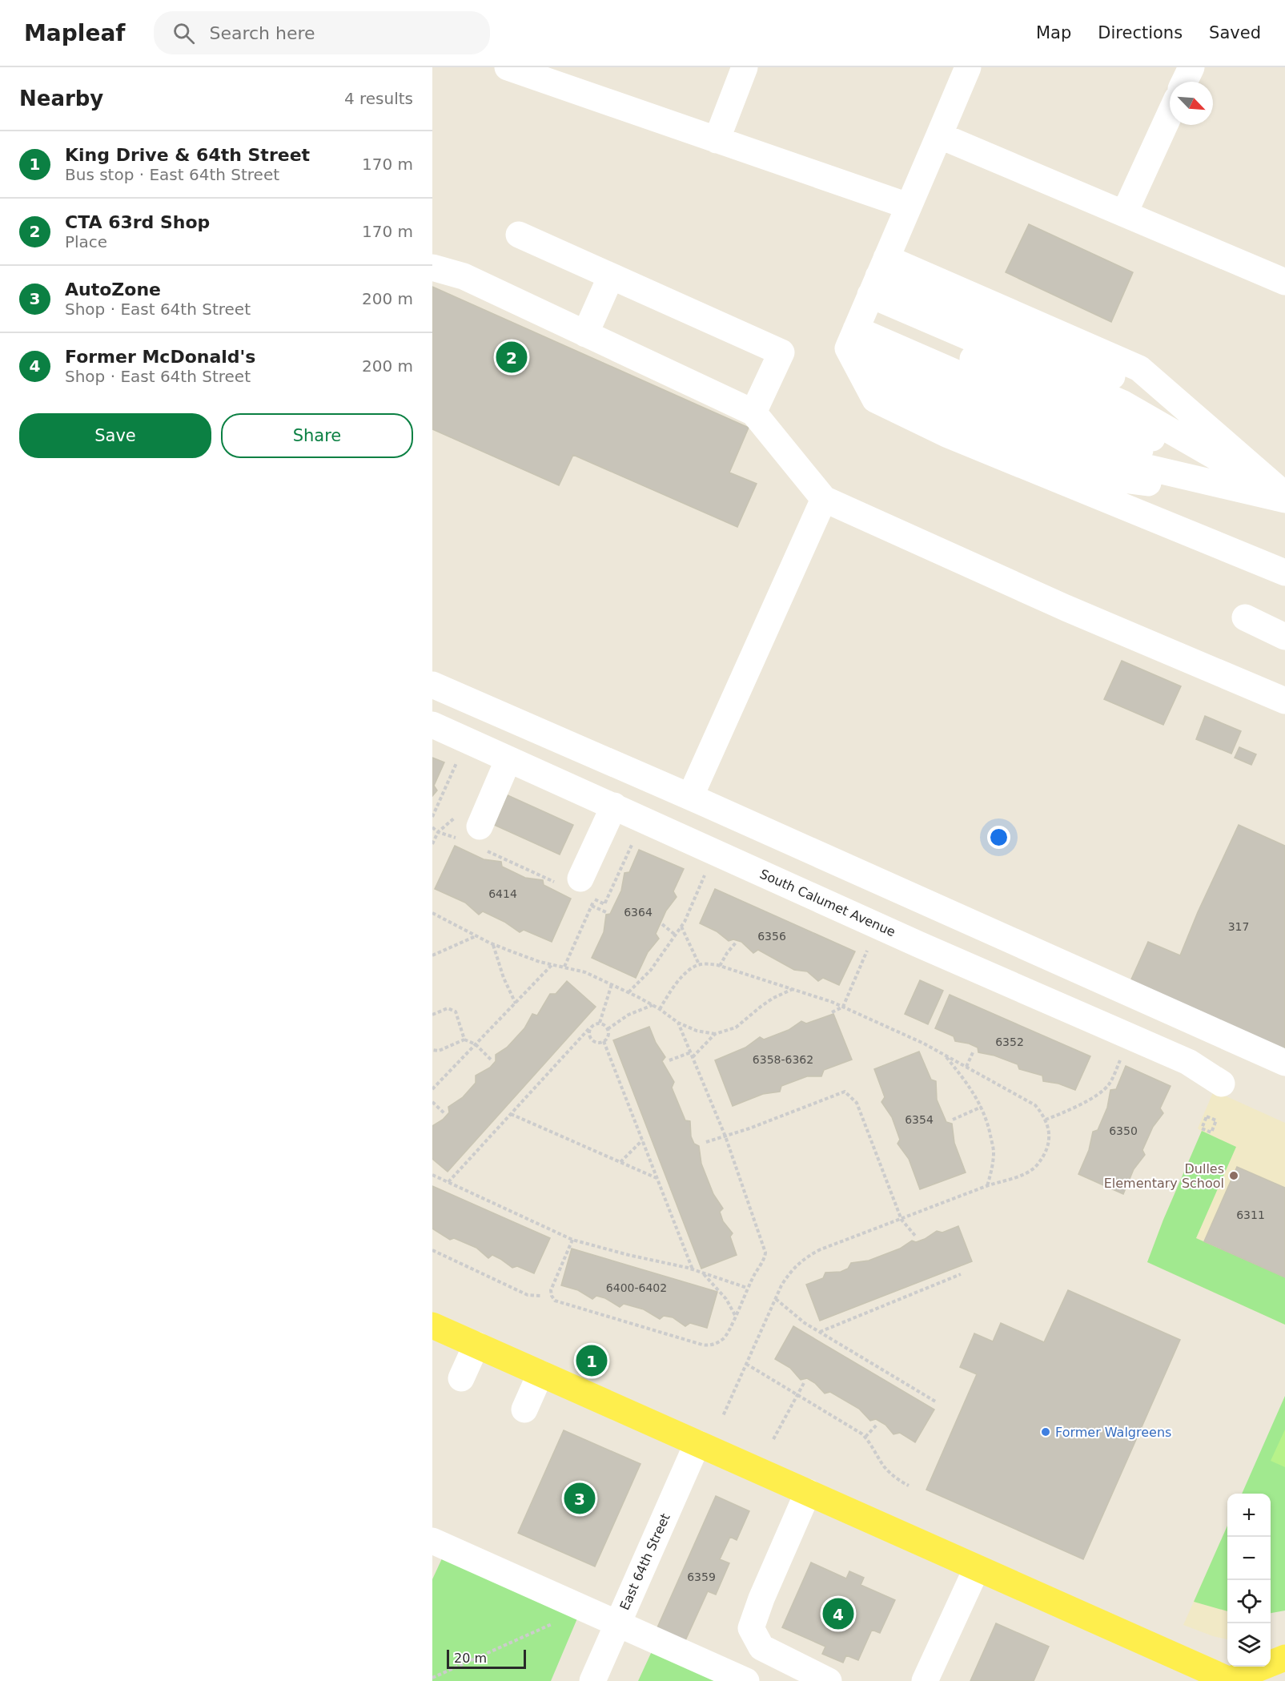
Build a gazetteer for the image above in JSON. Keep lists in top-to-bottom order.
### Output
{
  "streets": {
    "street": ["South Calumet Avenue", "East 64th Street"]
  },
  "places": ["Dulles Elementary School", "Former Walgreens"],
  "house_numbers": [
    "6414",
    "6364",
    "317",
    "6356",
    "6352",
    "6358-6362",
    "6354",
    "6350",
    "6311",
    "6400-6402",
    "6359"
  ],
  "scale_bar": "20 m",
  "north": "bottom right",
  "page": {
    "header": "Mapleaf",
    "search": "Search here",
    "nav": ["Map", "Directions", "Saved"],
    "heading": ["Nearby", "4 results"],
    "list": [
      {
        "mark": "1",
        "name": "King Drive & 64th Street",
        "note": "Bus stop · East 64th Street",
        "value": "170 m"
      },
      {
        "mark": "2",
        "name": "CTA 63rd Shop",
        "note": "Place",
        "value": "170 m"
      },
      {
        "mark": "3",
        "name": "AutoZone",
        "note": "Shop · East 64th Street",
        "value": "200 m"
      },
      {
        "mark": "4",
        "name": "Former McDonald's",
        "note": "Shop · East 64th Street",
        "value": "200 m"
      }
    ],
    "pins": [
      "2",
      "1",
      "3",
      "4"
    ],
    "buttons": ["Save", "Share"],
    "map_buttons": ["+", "−"],
    "scale": "20 m"
  }
}
